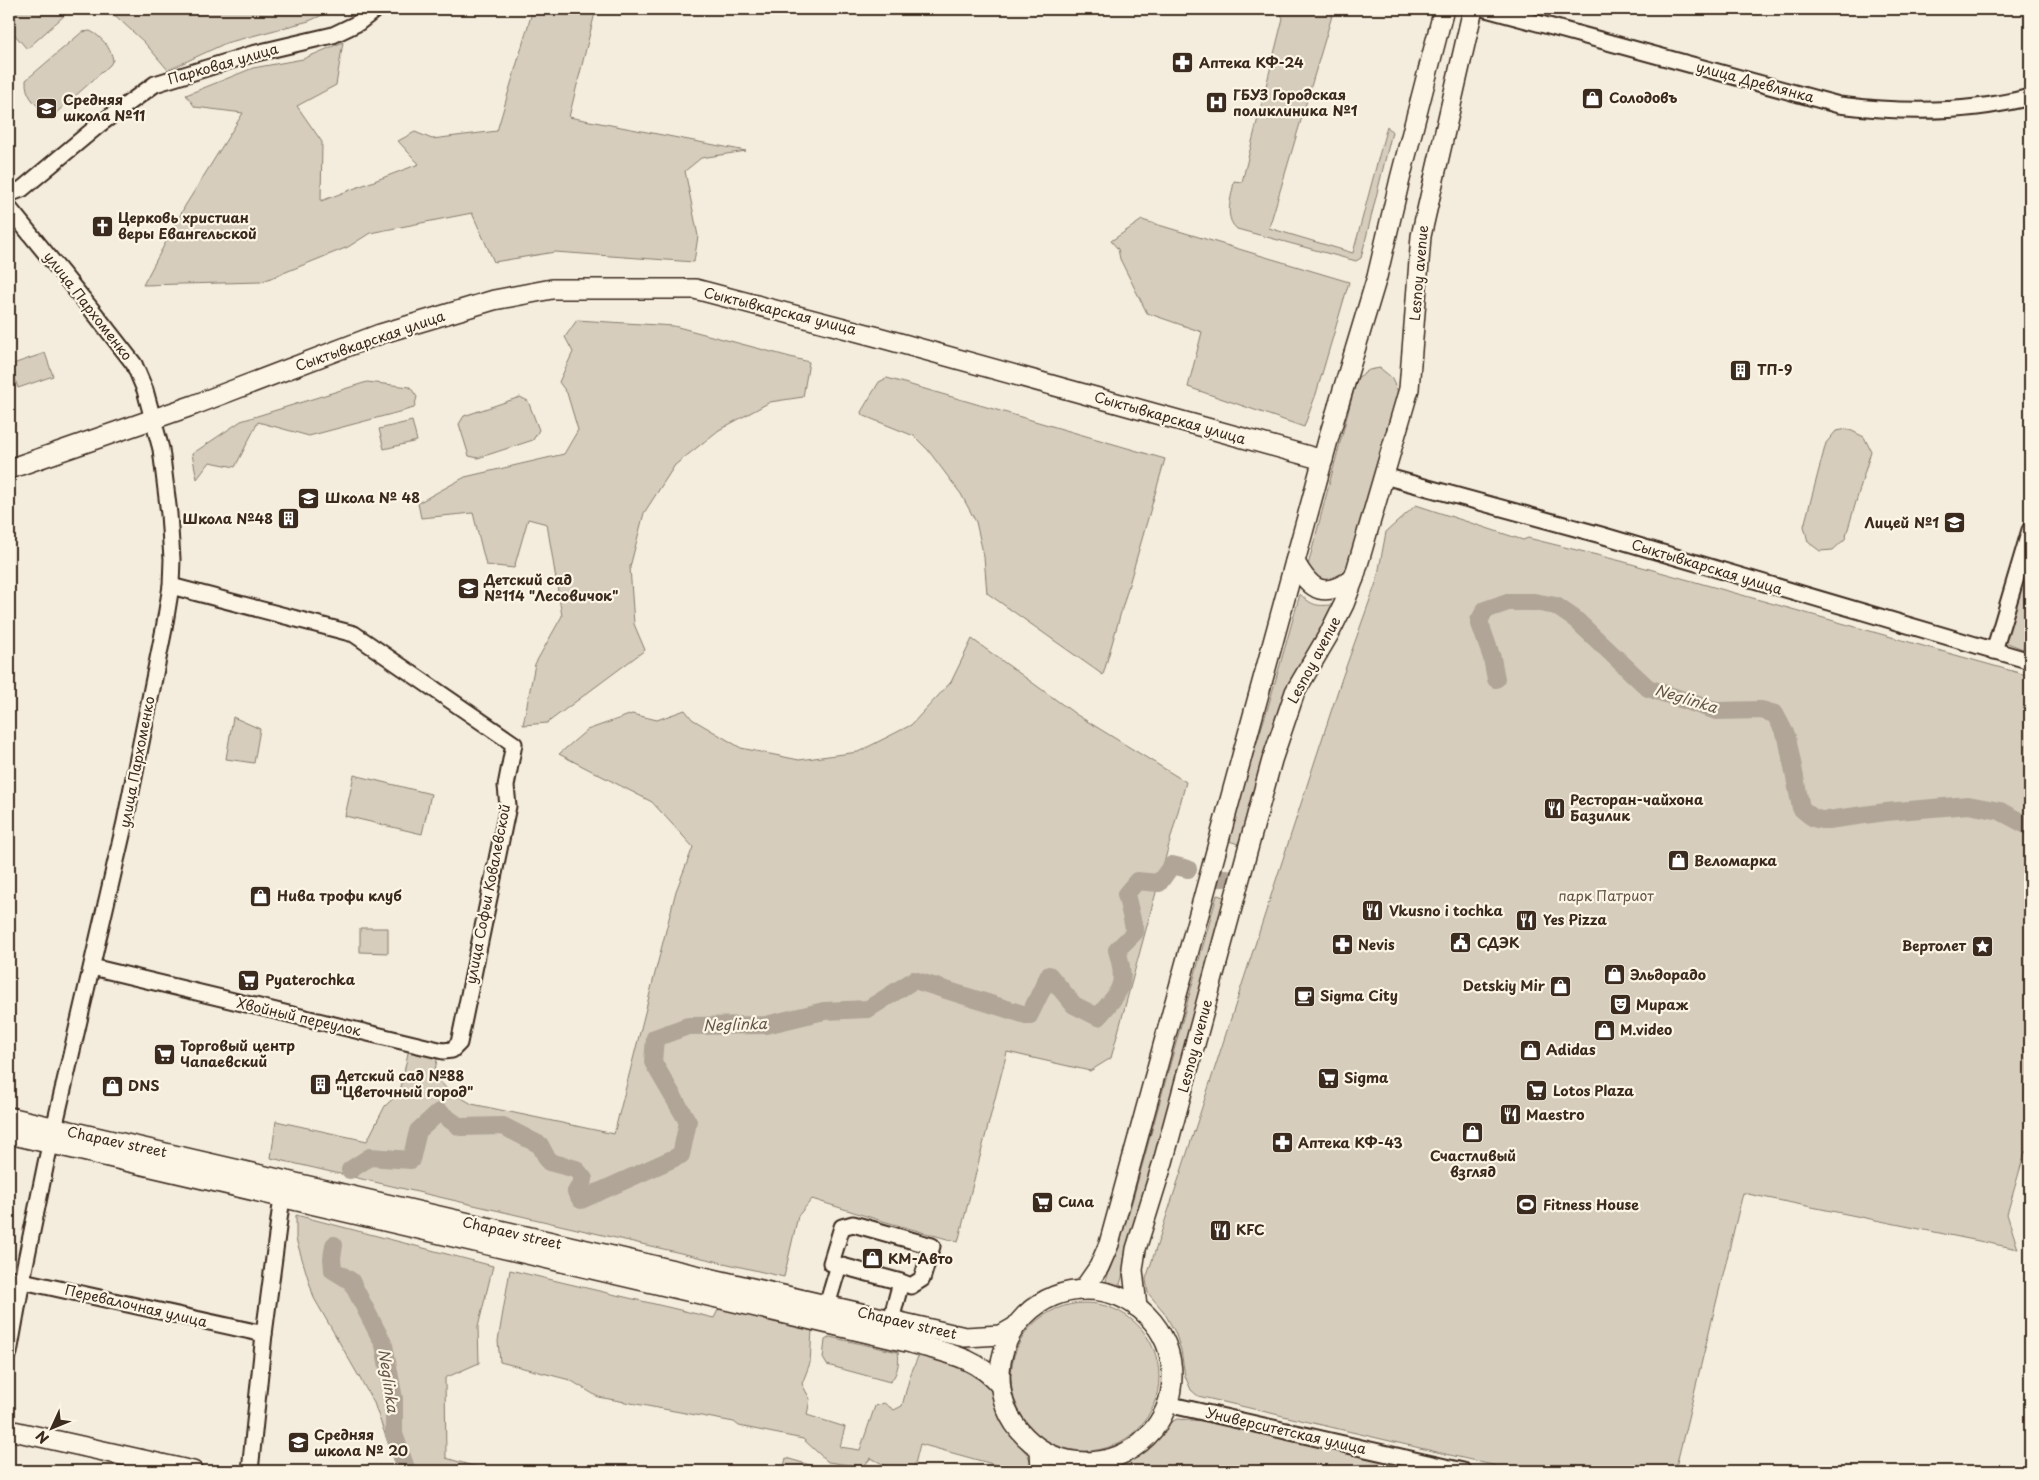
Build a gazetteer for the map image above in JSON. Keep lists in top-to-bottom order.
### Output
{
  "streets": {
    "main road": ["Lesnoy avenue", "Сыктывкарская улица", "Chapaev street"],
    "street": [
      "Парковая улица",
      "улица Древлянка",
      "улица Пархоменко",
      "улица Софьи Ковалевской",
      "Хвойный переулок",
      "Перевалочная улица",
      "Университетская улица"
    ]
  },
  "crossings": [
    ["Lesnoy avenue", "Сыктывкарская улица"],
    ["Lesnoy avenue", "Chapaev street"],
    ["Lesnoy avenue", "Университетская улица"],
    ["улица Пархоменко", "Сыктывкарская улица"],
    ["улица Пархоменко", "улица Софьи Ковалевской"],
    ["улица Пархоменко", "Хвойный переулок"],
    ["улица Пархоменко", "Chapaev street"],
    ["улица Пархоменко", "Перевалочная улица"],
    ["улица Софьи Ковалевской", "Хвойный переулок"],
    ["Chapaev street", "Университетская улица"]
  ],
  "water": ["Neglinka"],
  "parks": ["парк Патриот"],
  "places": {
    "pharmacy": ["Аптека КФ-24", "Nevis", "Аптека КФ-43"],
    "shop": [
      "Солодовъ",
      "Веломарка",
      "Нива трофи клуб",
      "Эльдорадо",
      "Detskiy Mir",
      "M.video",
      "Adidas",
      "DNS",
      "Счастливый взгляд",
      "КМ-Авто"
    ],
    "hospital": ["ГБУЗ Городская поликлиника №1"],
    "school or university": [
      "Средняя школа №11",
      "Школа № 48",
      "Лицей №1",
      "Детский сад №114 \"Лесовичок\"",
      "Средняя школа № 20"
    ],
    "church": ["Церковь христиан веры Евангельской"],
    "building": ["ТП-9", "Школа №48", "Детский сад №88 \"Цветочный город\""],
    "restaurant": [
      "Ресторан-чайхона Базилик",
      "Vkusno i tochka",
      "Yes Pizza",
      "Maestro",
      "KFC"
    ],
    "public building": ["СДЭК"],
    "place": ["Вертолет"],
    "supermarket": [
      "Pyaterochka",
      "Торговый центр Чапаевский",
      "Sigma",
      "Lotos Plaza",
      "Сила"
    ],
    "cafe": ["Sigma City"],
    "theatre": ["Мираж"],
    "sports": ["Fitness House"]
  },
  "north": "bottom left"
}
